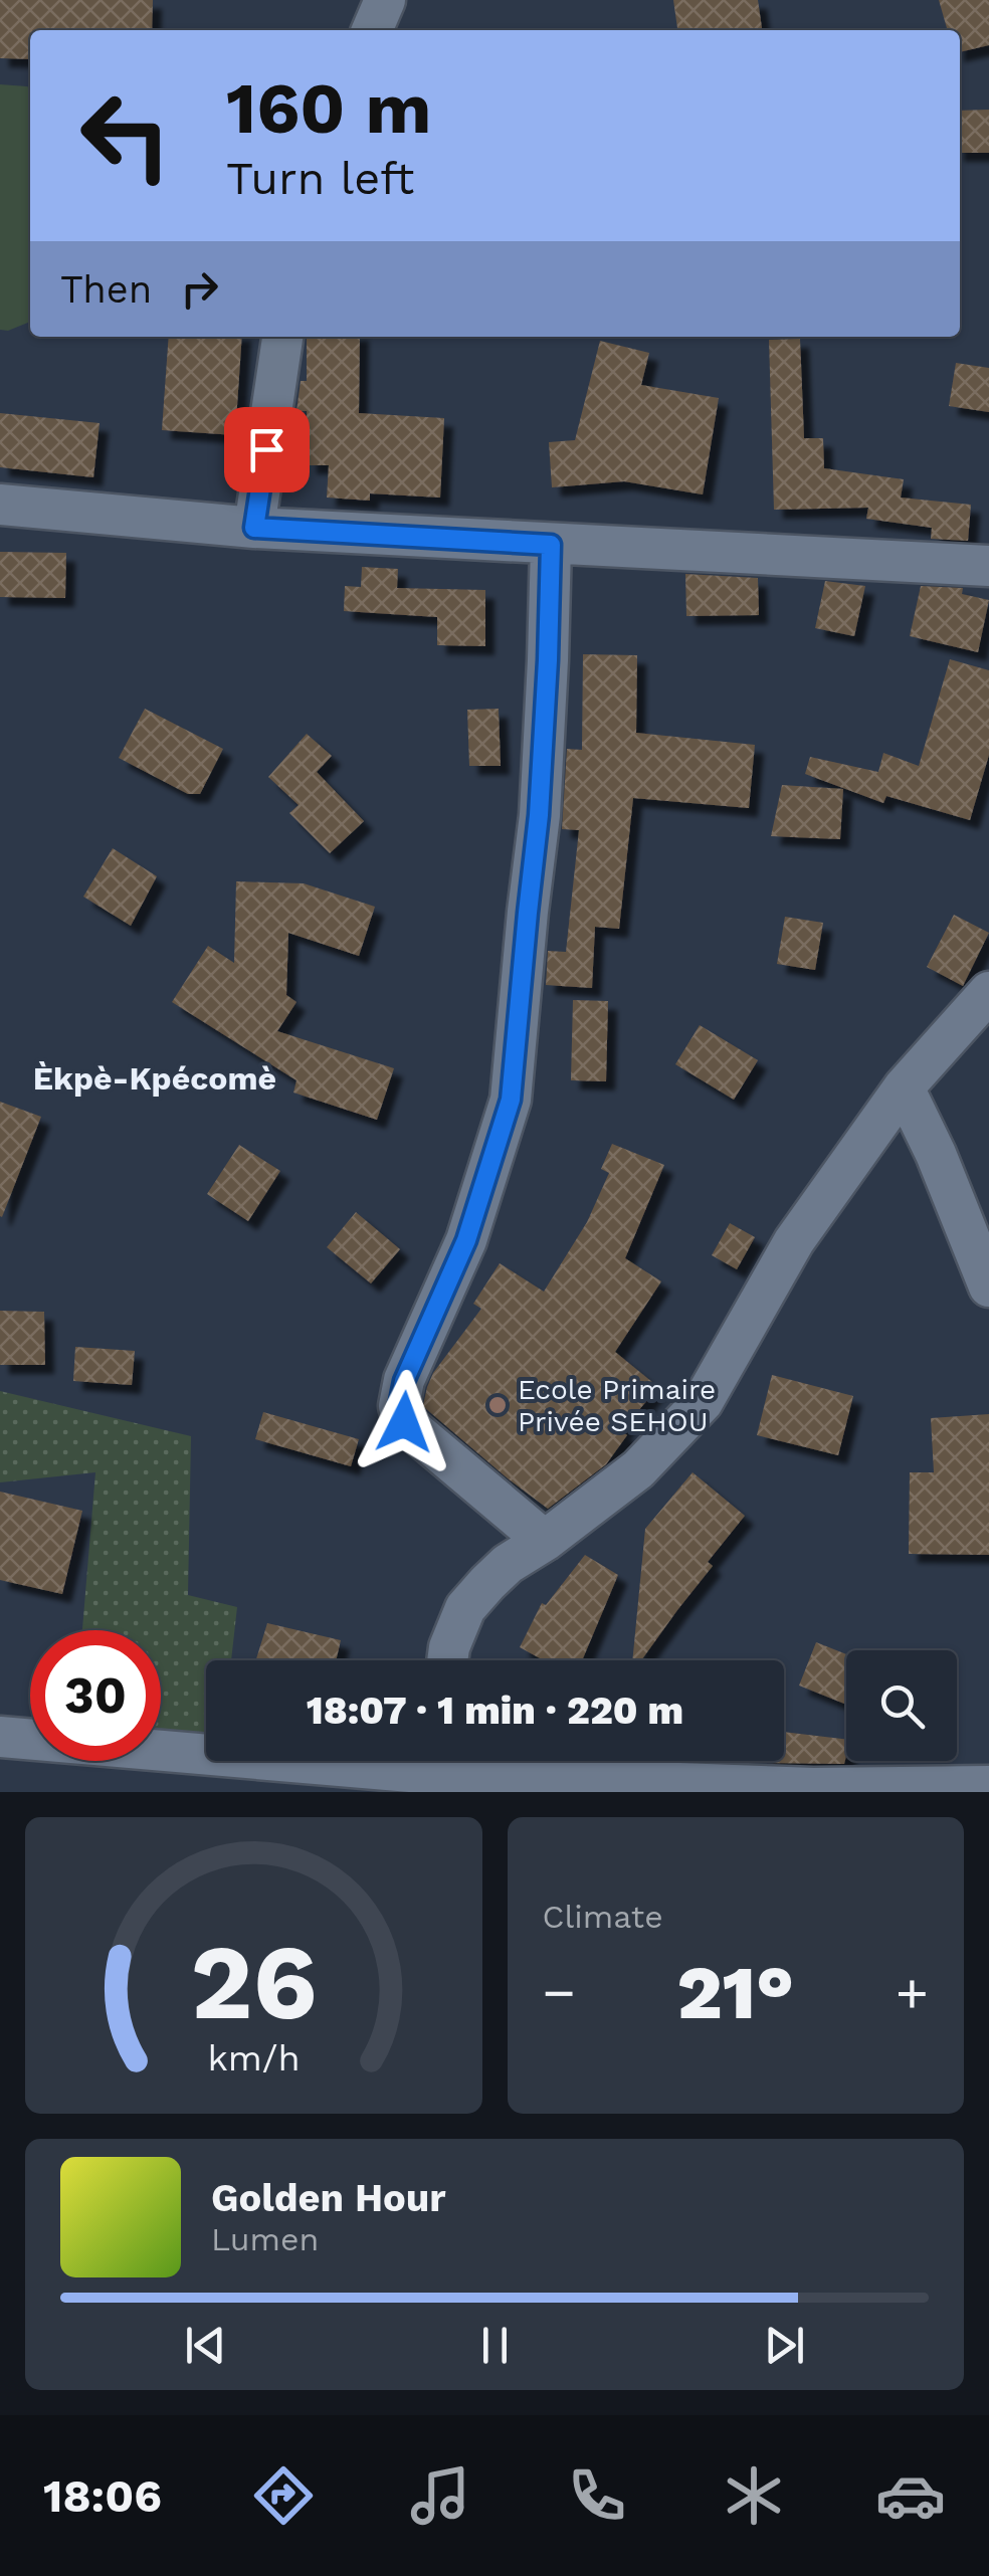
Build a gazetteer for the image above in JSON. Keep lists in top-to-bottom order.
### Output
{
  "districts": ["Èkpè-Kpécomè"],
  "places": ["Ecole Primaire Privée SEHOU"],
  "page": {
    "turn": ["160 m", "Turn left"],
    "then": "Then",
    "limit": "30",
    "trip": "18:07 · 1 min · 220 m",
    "tile": "Climate",
    "heat": ["−", "21°", "+"],
    "song": ["Golden Hour", "Lumen"],
    "tabs": "18:06",
    "gauge": ["26", "km/h"]
  }
}
